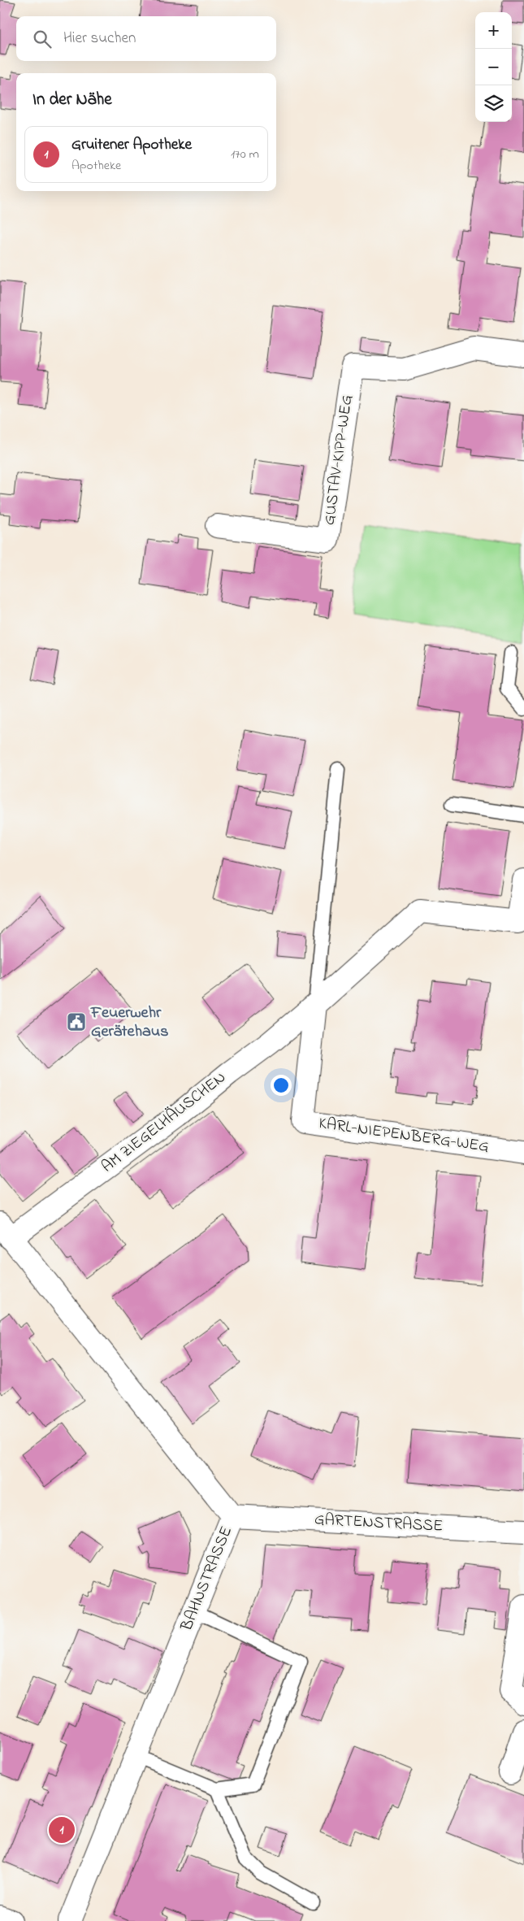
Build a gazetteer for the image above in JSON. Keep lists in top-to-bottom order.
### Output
{
  "streets": {
    "street": [
      "GUSTAV-KIPP-WEG",
      "AM ZIEGELHÄUSCHEN",
      "KARL-NIEPENBERG-WEG",
      "GARTENSTRASSE",
      "BAHNSTRASSE"
    ]
  },
  "crossings": [
    ["AM ZIEGELHÄUSCHEN", "KARL-NIEPENBERG-WEG"],
    ["AM ZIEGELHÄUSCHEN", "BAHNSTRASSE"],
    ["GARTENSTRASSE", "BAHNSTRASSE"]
  ],
  "places": {
    "public building": ["Feuerwehr Gerätehaus"]
  },
  "page": {
    "map_buttons": ["+", "−"],
    "search": "Hier suchen",
    "heading": "In der Nähe",
    "list": [
      {
        "mark": "1",
        "name": "Gruitener Apotheke",
        "note": "Apotheke",
        "value": "170 m"
      }
    ],
    "pins": "1"
  }
}
